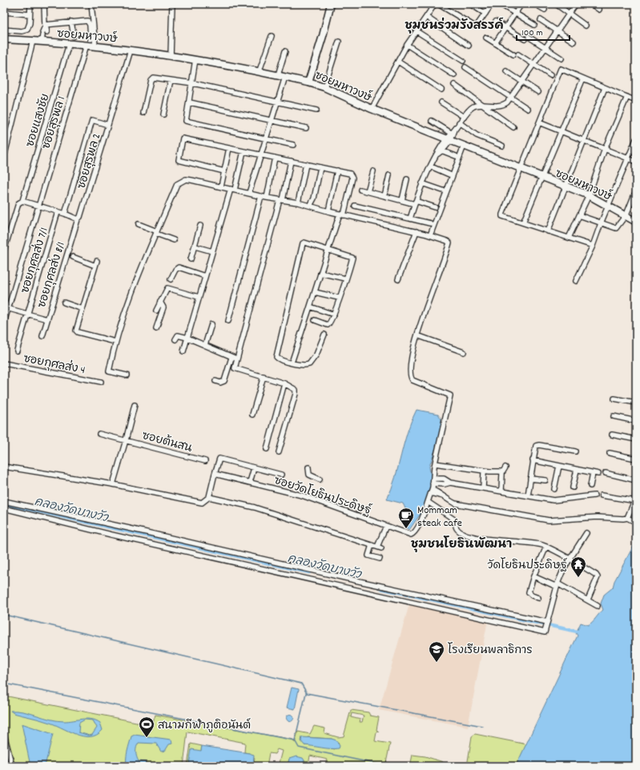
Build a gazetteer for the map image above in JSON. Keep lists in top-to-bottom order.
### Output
{
  "streets": {
    "street": [
      "ซอยมหาวงษ์",
      "ซอยแสงชัย",
      "ซอยสุรพล 1",
      "ซอยสุรพล 2",
      "ซอยกุศลส่ง 7/1",
      "ซอยกุศลส่ง 8/1",
      "ซอยกุศลส่ง 4",
      "ซอยต้นสน",
      "ซอยวัดโยธินประดิษฐ์"
    ]
  },
  "crossings": [
    ["ซอยมหาวงษ์", "ซอยแสงชัย"],
    ["ซอยมหาวงษ์", "ซอยสุรพล 1"],
    ["ซอยมหาวงษ์", "ซอยสุรพล 2"],
    ["ซอยสุรพล 2", "ซอยกุศลส่ง 8/1"]
  ],
  "districts": ["ชุมชนร่วมรังสรรค์", "ชุมชนโยธินพัฒนา"],
  "water": ["คลองวัดบางวัว"],
  "places": {
    "cafe": ["Mommam steak cafe"],
    "temple": ["วัดโยธินประดิษฐ์"],
    "school or university": ["โรงเรียนพลาธิการ"],
    "sports": ["สนามกีฬาภูติอนันต์"]
  },
  "scale_bar": "100 m"
}
